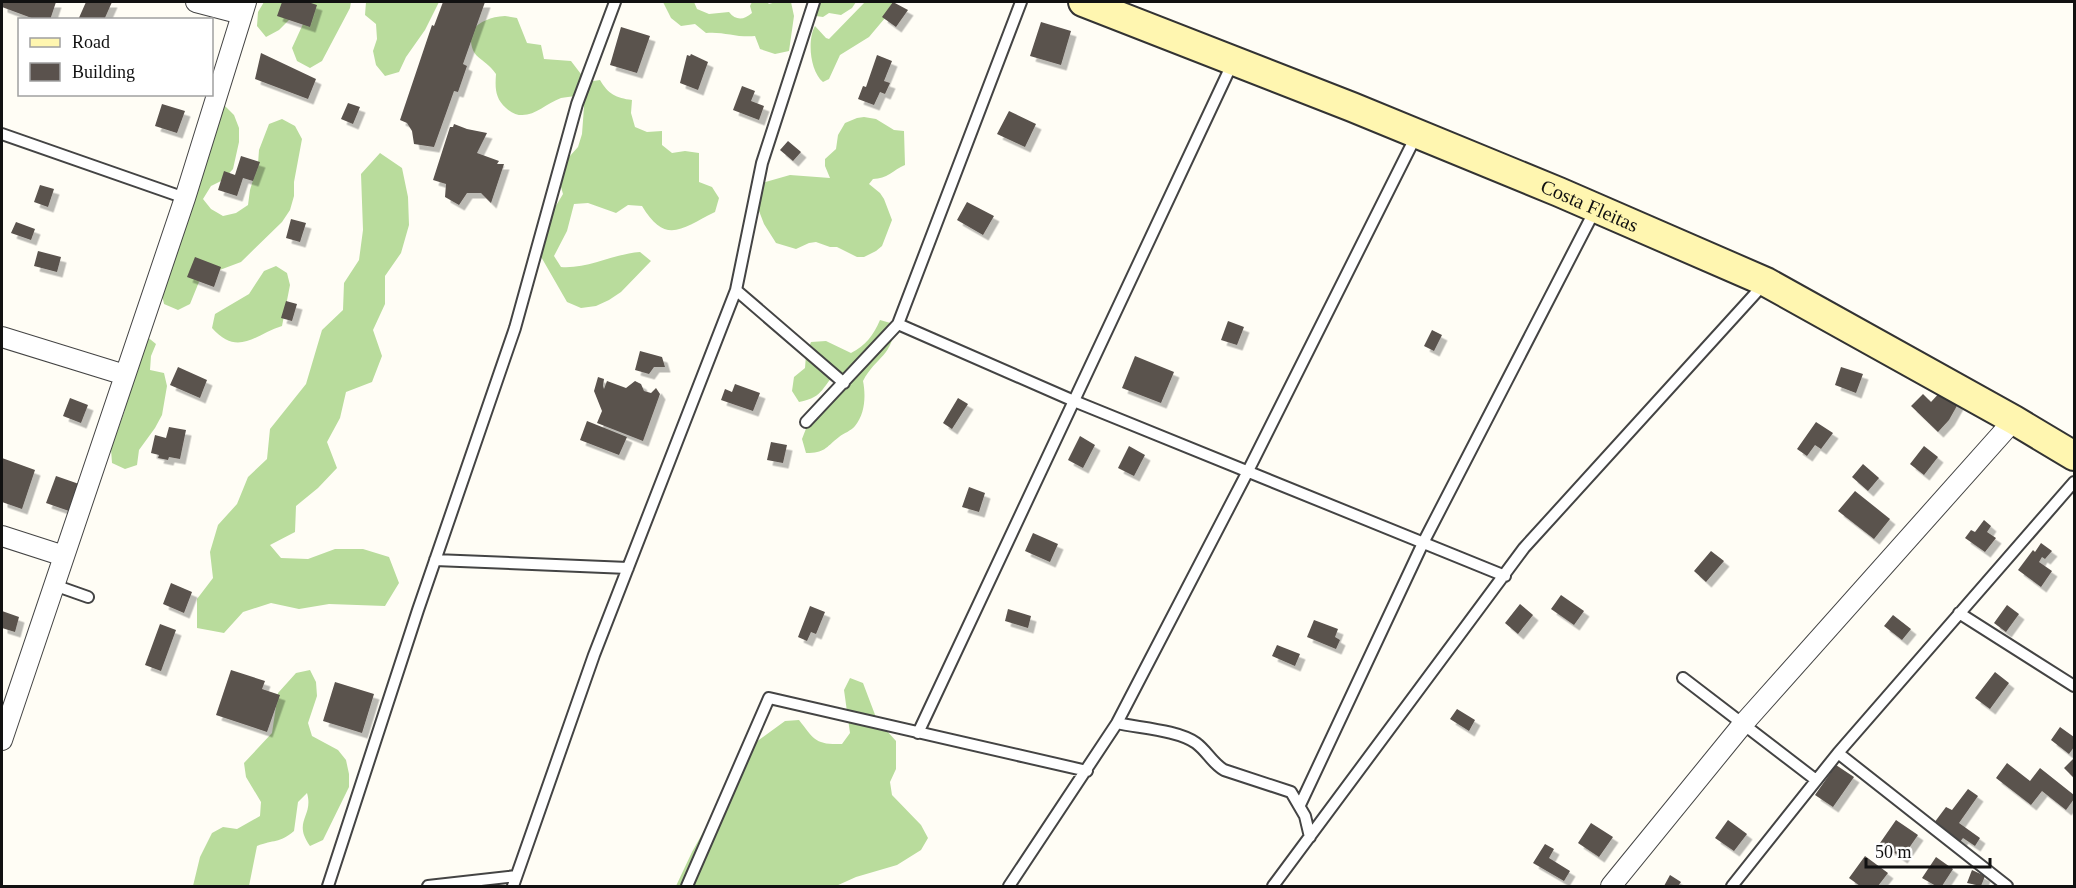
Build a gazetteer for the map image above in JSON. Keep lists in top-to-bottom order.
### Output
{
  "streets": {
    "main road": ["Costa Fleitas"]
  },
  "legend": ["Road", "Building"],
  "scale_bar": "50 m"
}
